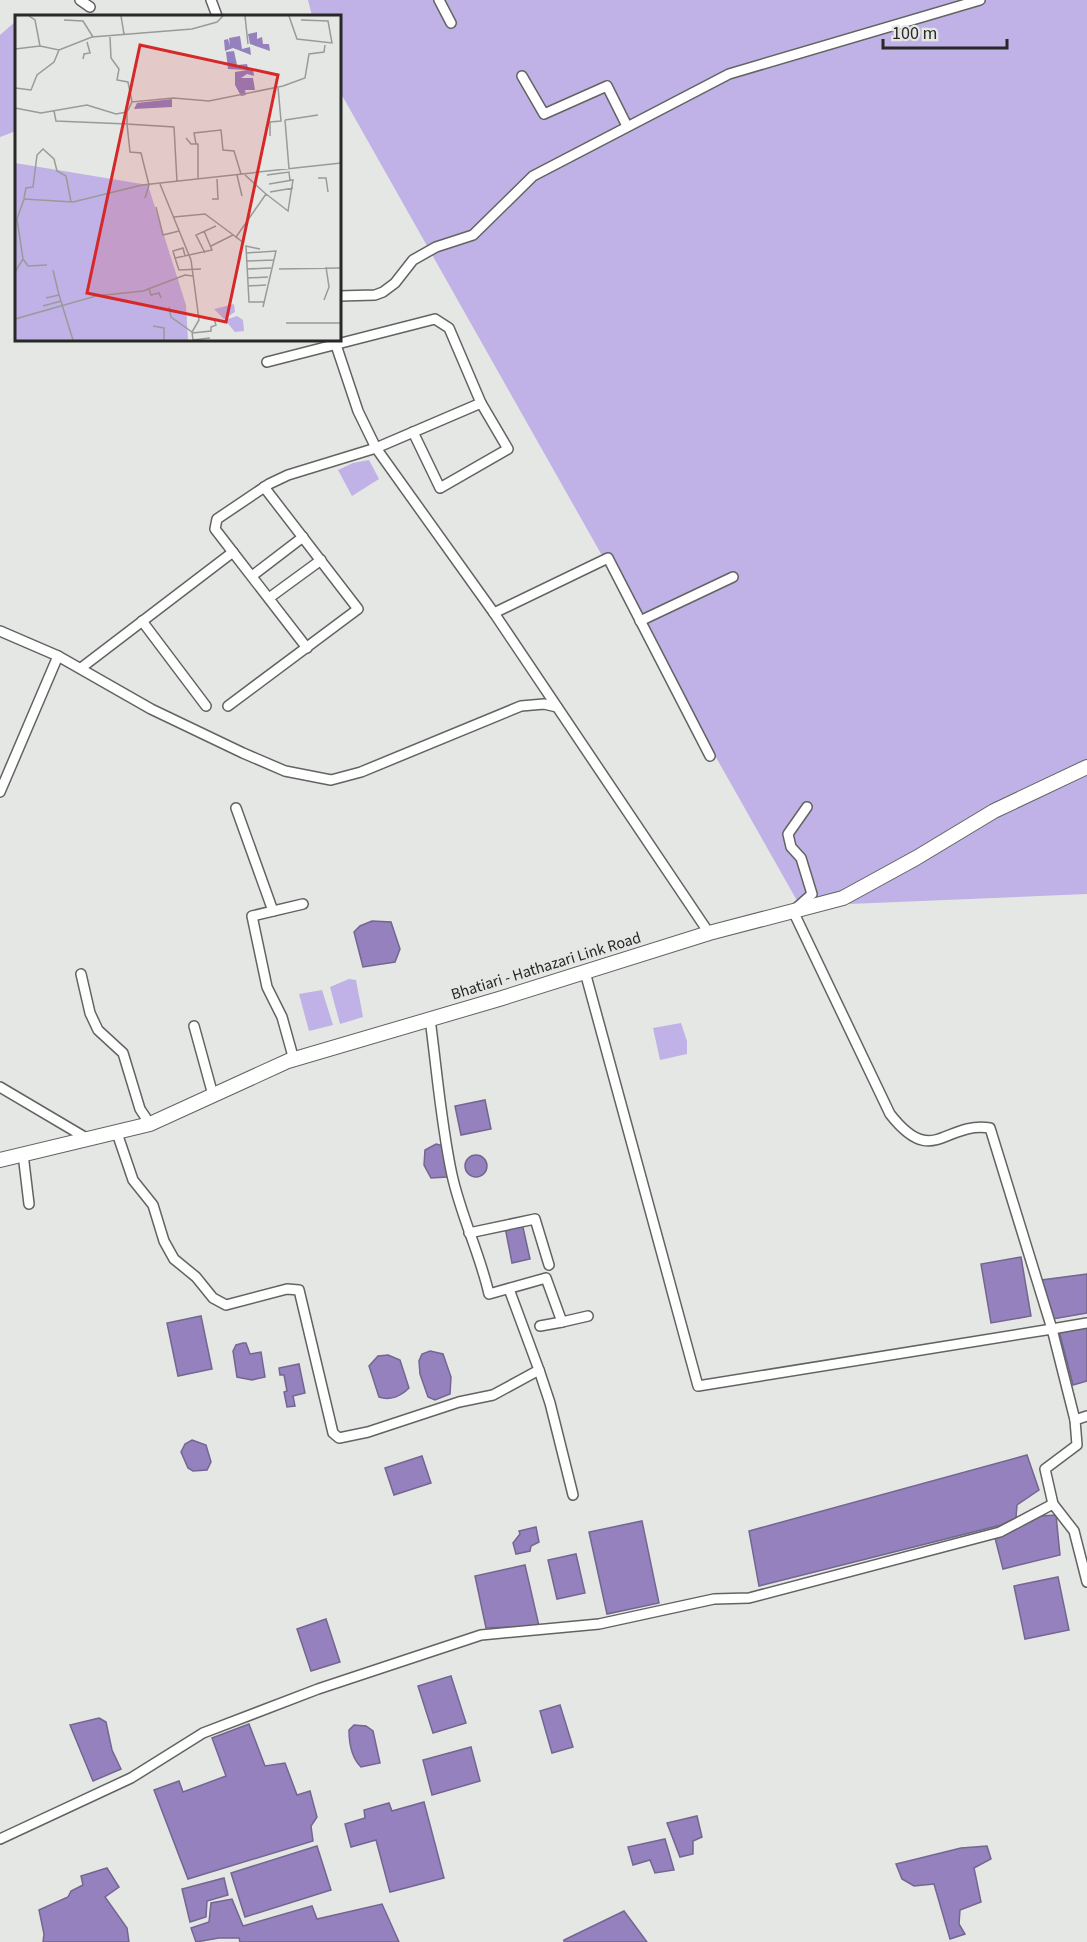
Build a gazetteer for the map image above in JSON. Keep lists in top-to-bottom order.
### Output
{
  "streets": {
    "main road": ["Bhatiari - Hathazari Link Road"]
  },
  "scale_bar": "100 m"
}
